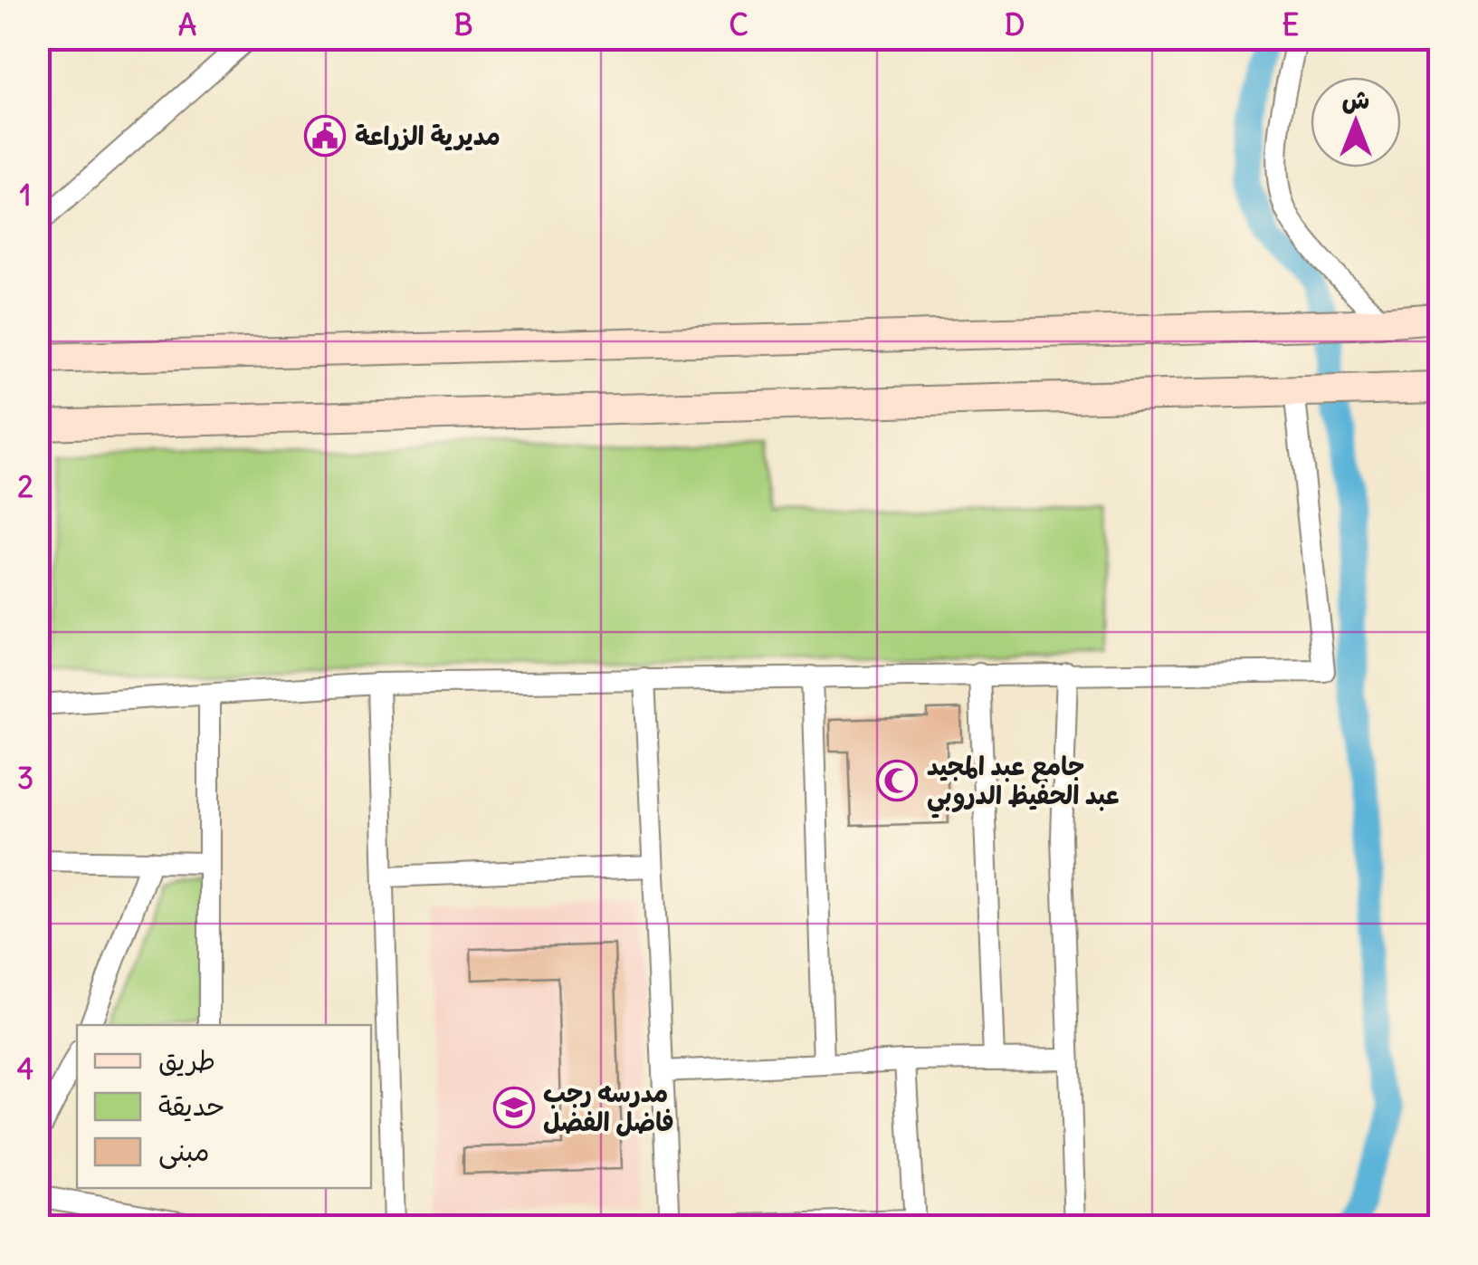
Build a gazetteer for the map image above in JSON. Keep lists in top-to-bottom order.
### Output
{
  "places": {
    "public building": ["مديرية الزراعة"],
    "mosque": ["جامع عبد المجيد عبد الحفيظ الدروبي"],
    "school or university": ["مدرسه رجب فاضل الفضل"]
  },
  "legend": ["طريق", "حديقة", "مبنى"],
  "north": "top",
  "grid": {
    "columns": [
      "A",
      "B",
      "C",
      "D",
      "E"
    ],
    "rows": [
      "1",
      "2",
      "3",
      "4"
    ]
  }
}
